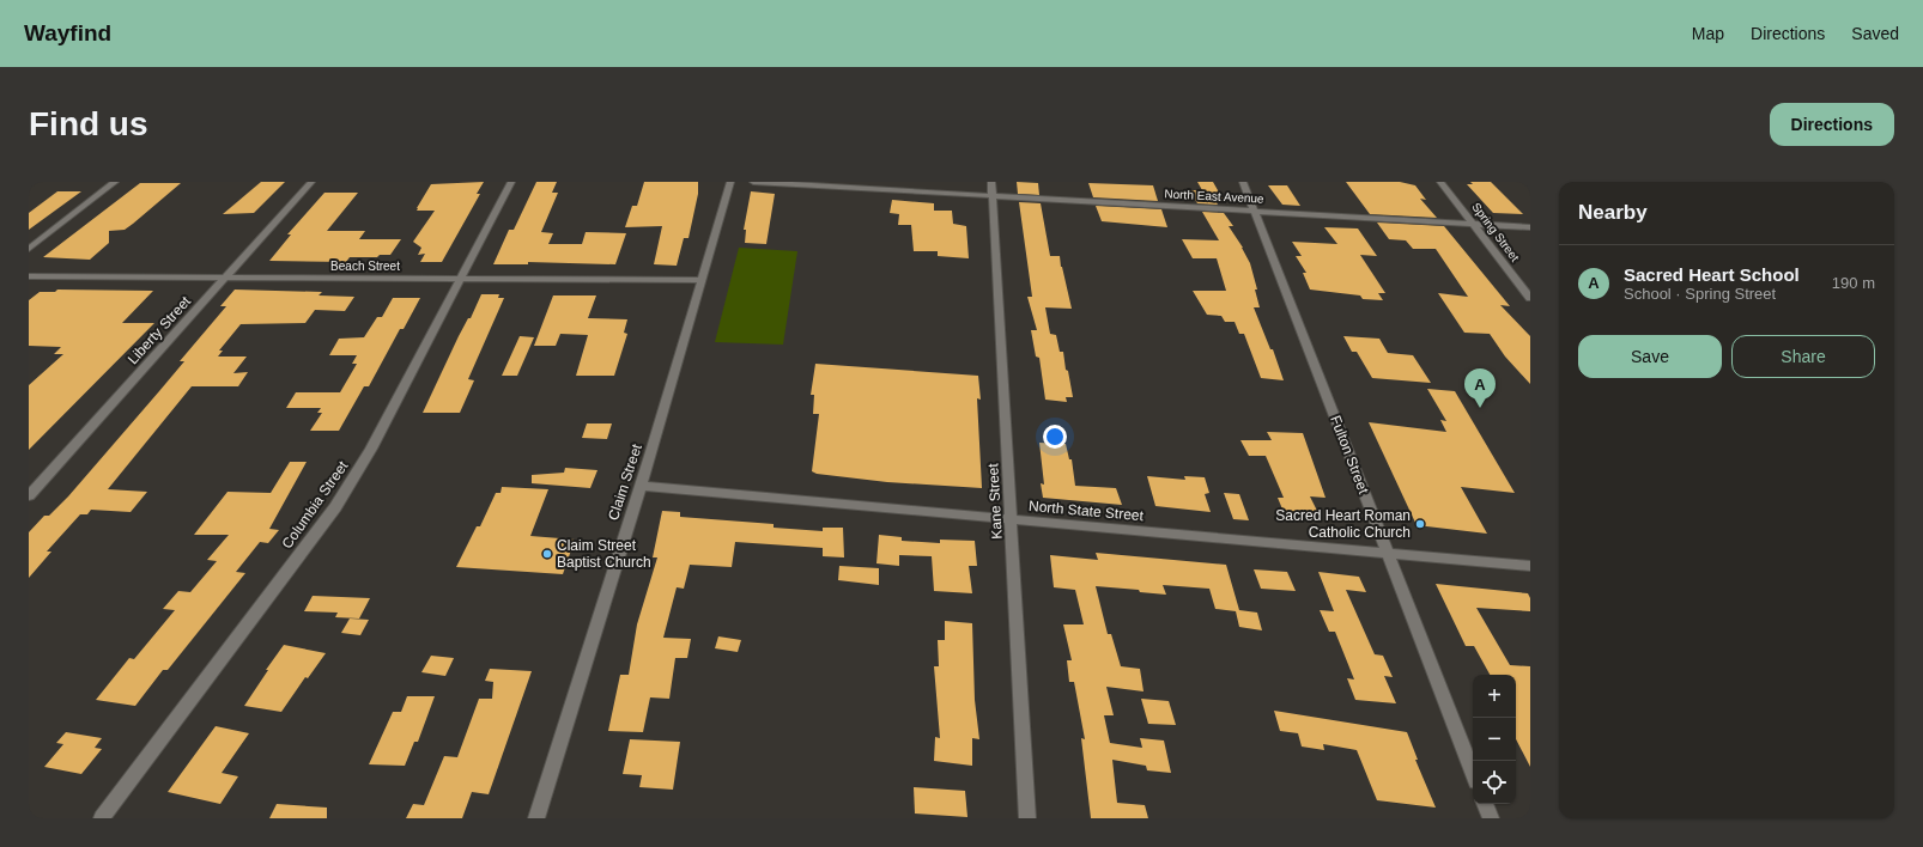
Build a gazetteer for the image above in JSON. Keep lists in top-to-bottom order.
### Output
{
  "streets": {
    "street": [
      "North East Avenue",
      "Spring Street",
      "Beach Street",
      "Liberty Street",
      "Fulton Street",
      "Claim Street",
      "Kane Street",
      "Columbia Street",
      "North State Street"
    ]
  },
  "crossings": [
    ["North East Avenue", "Spring Street"],
    ["North East Avenue", "Fulton Street"],
    ["North East Avenue", "Kane Street"],
    ["Beach Street", "Liberty Street"],
    ["Beach Street", "Claim Street"],
    ["Beach Street", "Columbia Street"],
    ["Fulton Street", "North State Street"],
    ["Claim Street", "North State Street"],
    ["Kane Street", "North State Street"]
  ],
  "places": ["Sacred Heart Roman Catholic Church", "Claim Street Baptist Church"],
  "page": {
    "header": "Wayfind",
    "nav": ["Map", "Directions", "Saved"],
    "buttons": [
      "Directions",
      ["Save", "Share"]
    ],
    "title": "Find us",
    "heading": "Nearby",
    "list": [
      {
        "mark": "A",
        "name": "Sacred Heart School",
        "note": "School · Spring Street",
        "value": "190 m"
      }
    ],
    "pins": "A",
    "map_buttons": ["+", "−"]
  }
}
